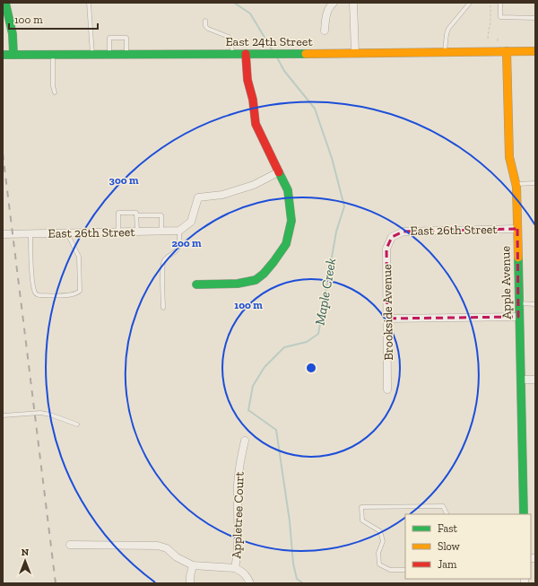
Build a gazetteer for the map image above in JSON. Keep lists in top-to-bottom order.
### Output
{
  "streets": {
    "street": [
      "East 24th Street",
      "East 26th Street",
      "Apple Avenue",
      "Brookside Avenue",
      "Appletree Court"
    ]
  },
  "crossings": [
    ["East 24th Street", "Apple Avenue"],
    ["East 26th Street", "Apple Avenue"],
    ["East 26th Street", "Brookside Avenue"]
  ],
  "water": ["Maple Creek"],
  "legend": ["Fast", "Slow", "Jam"],
  "scale_bar": "100 m",
  "north": "top",
  "rings": ["300 m", "200 m", "100 m"]
}
